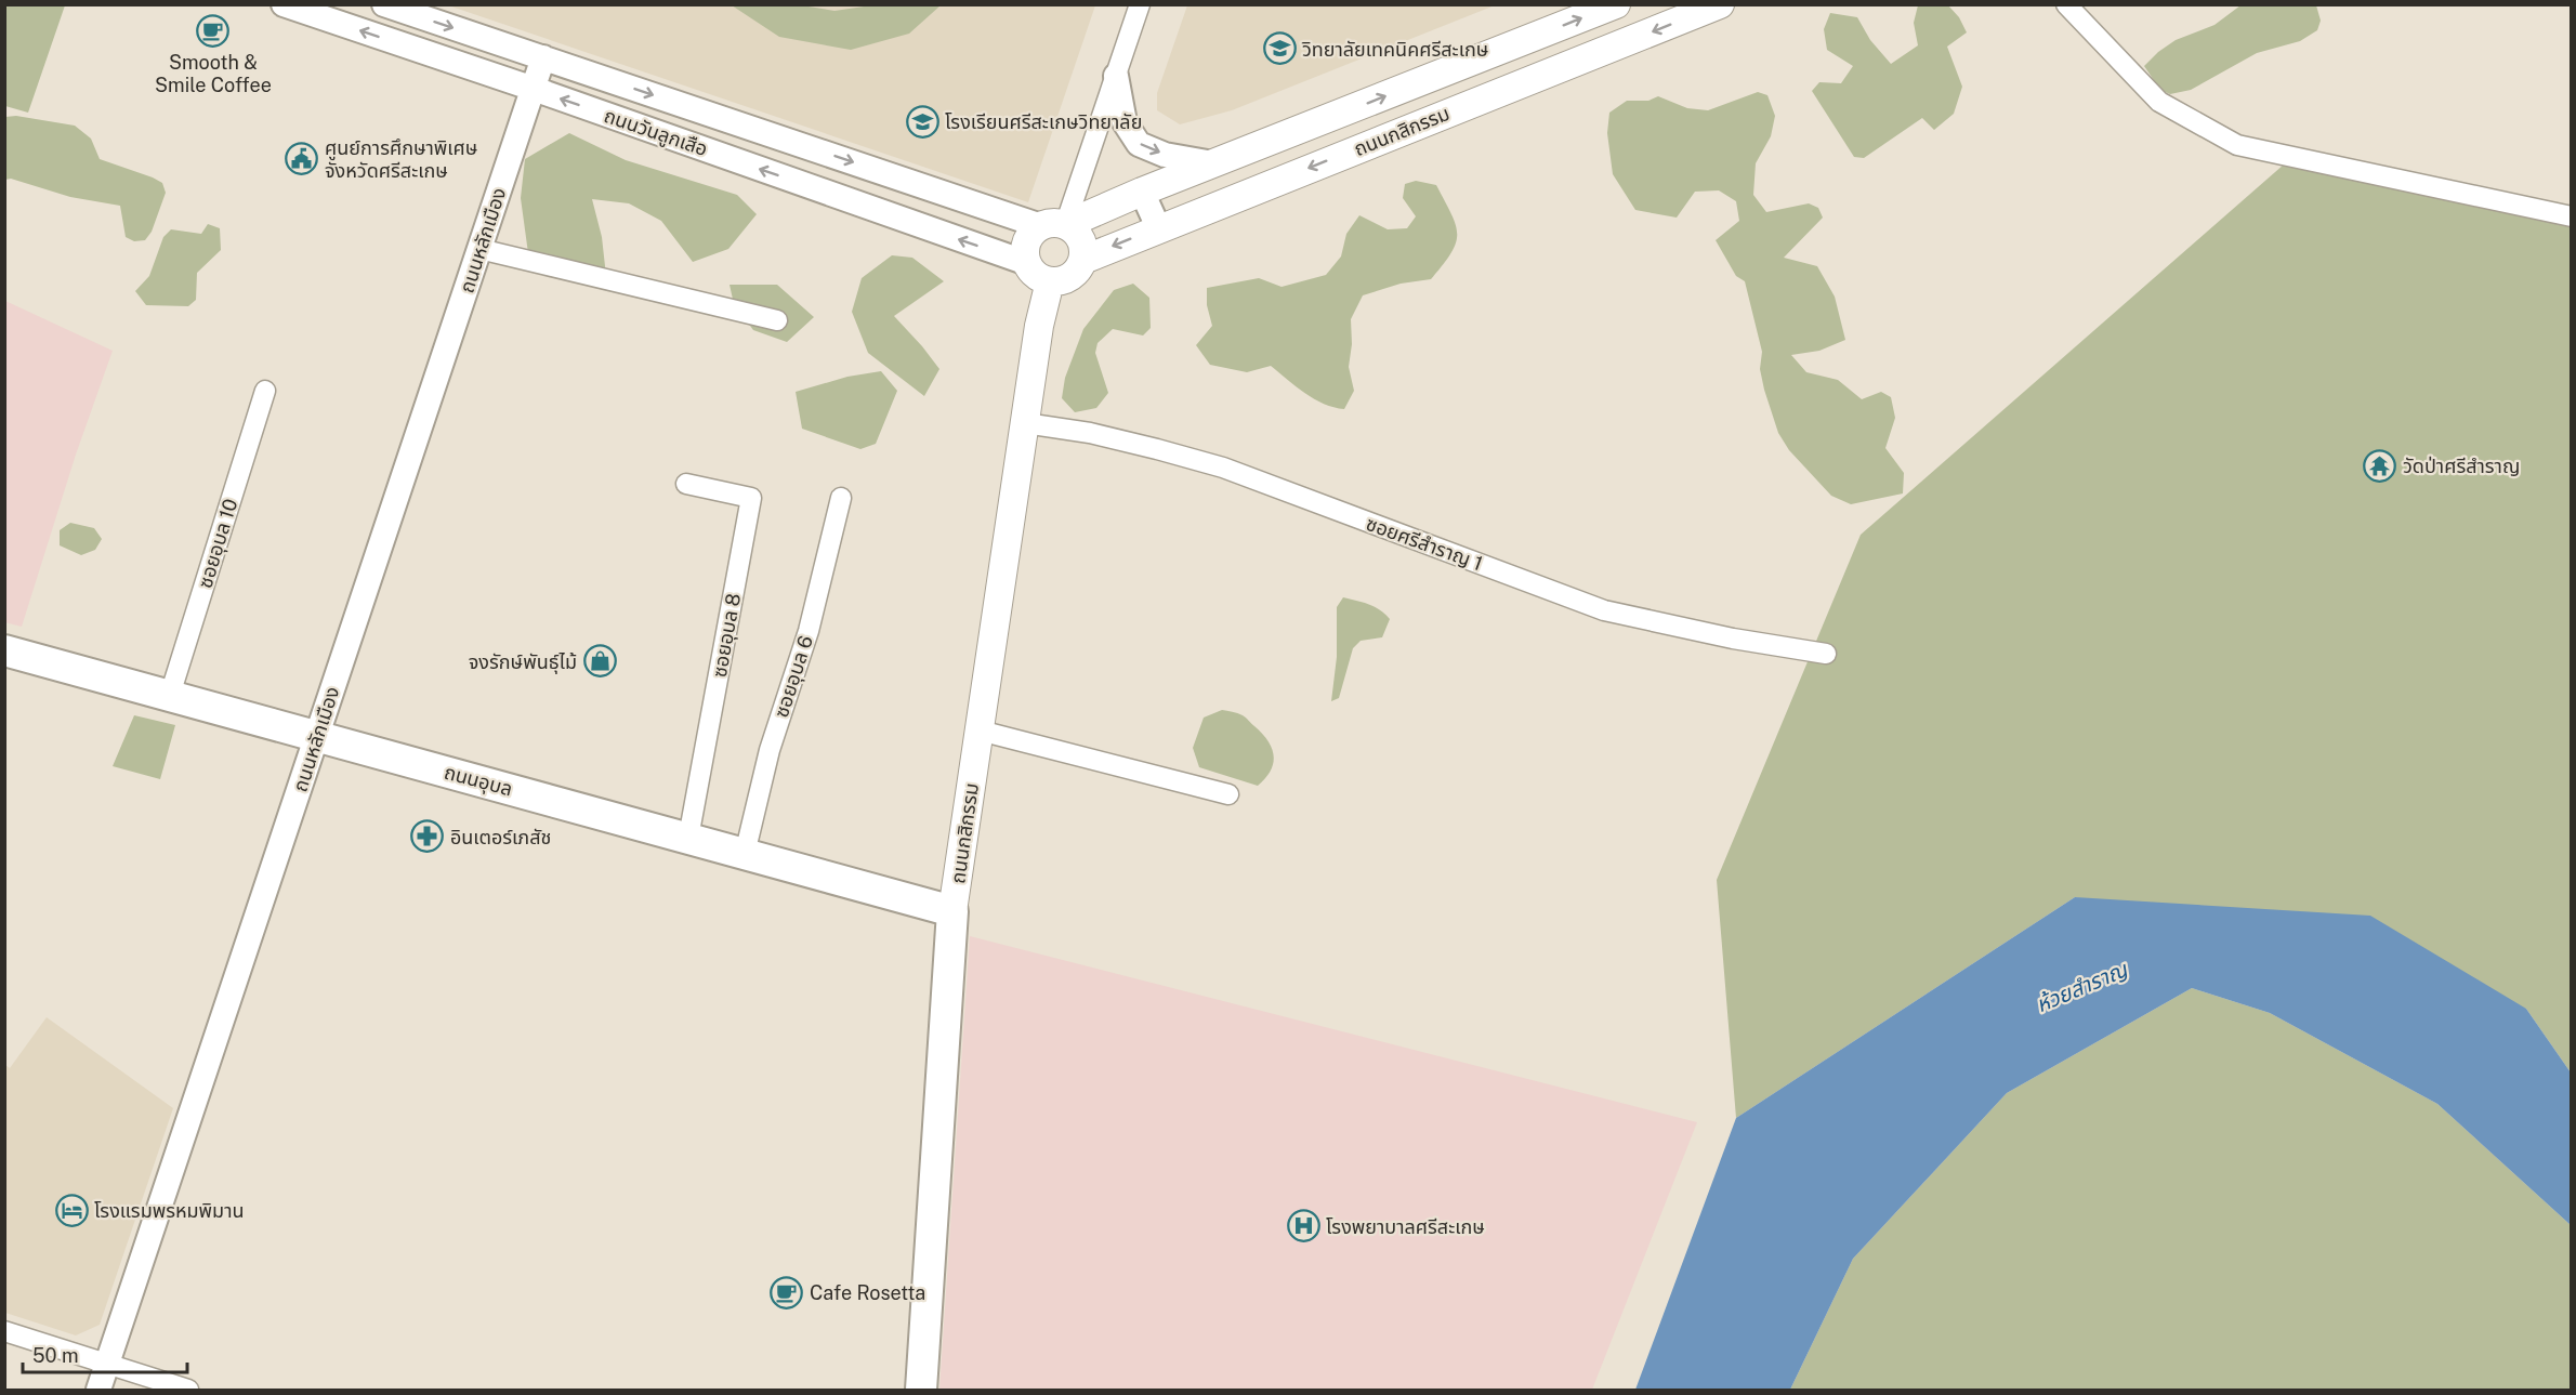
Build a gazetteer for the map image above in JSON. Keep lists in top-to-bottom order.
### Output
{
  "streets": {
    "main road": ["ถนนกสิกรรม", "ถนนอุบล"],
    "street": [
      "ถนนวันลูกเสือ",
      "ถนนหลักเมือง",
      "ซอยอุบล 10",
      "ซอยศรีสำราญ 1",
      "ซอยอุบล 8",
      "ซอยอุบล 6"
    ]
  },
  "crossings": [
    ["ถนนกสิกรรม", "ถนนวันลูกเสือ"],
    ["ถนนกสิกรรม", "ซอยศรีสำราญ 1"],
    ["ถนนกสิกรรม", "ถนนอุบล"],
    ["ถนนวันลูกเสือ", "ถนนหลักเมือง"],
    ["ถนนหลักเมือง", "ถนนอุบล"],
    ["ซอยอุบล 10", "ถนนอุบล"],
    ["ซอยอุบล 8", "ถนนอุบล"],
    ["ซอยอุบล 6", "ถนนอุบล"]
  ],
  "water": ["ห้วยสำราญ"],
  "places": {
    "cafe": ["Smooth & Smile Coffee", "Cafe Rosetta"],
    "school or university": ["วิทยาลัยเทคนิคศรีสะเกษ", "โรงเรียนศรีสะเกษวิทยาลัย"],
    "public building": ["ศูนย์การศึกษาพิเศษ จังหวัดศรีสะเกษ"],
    "temple": ["วัดป่าศรีสำราญ"],
    "shop": ["จงรักษ์พันธุ์ไม้"],
    "pharmacy": ["อินเตอร์เภสัช"],
    "hotel": ["โรงแรมพรหมพิมาน"],
    "hospital": ["โรงพยาบาลศรีสะเกษ"]
  },
  "scale_bar": "50 m"
}
